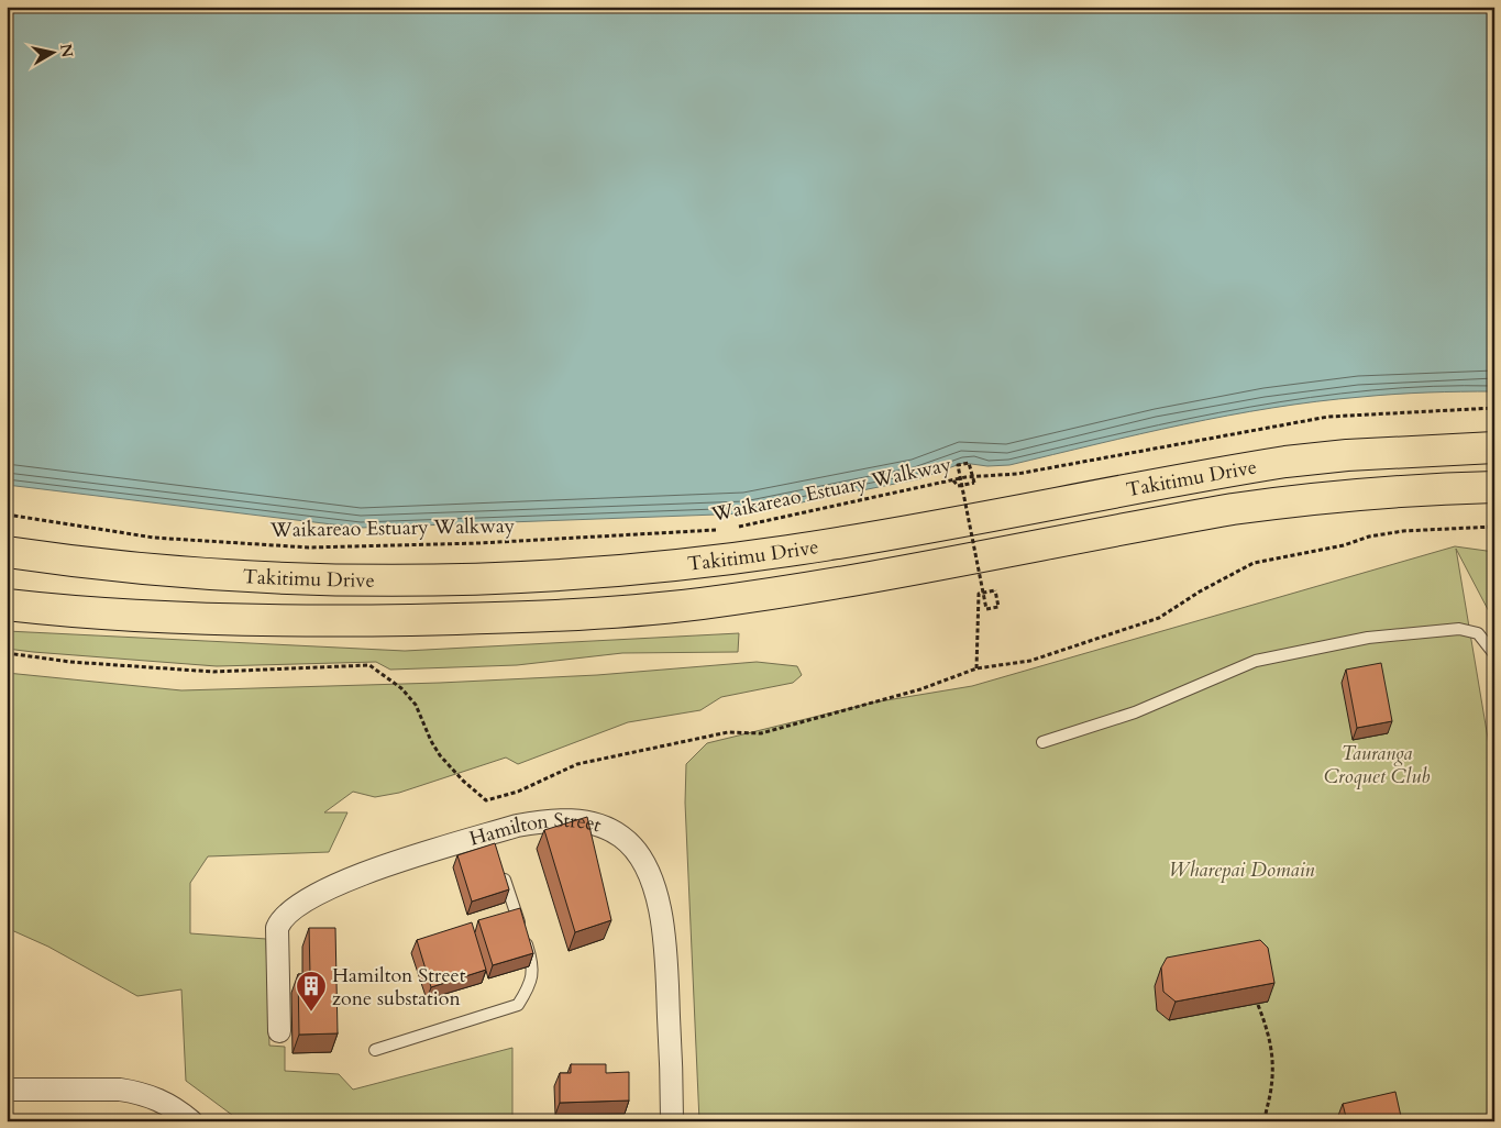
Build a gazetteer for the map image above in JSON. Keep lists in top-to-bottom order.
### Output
{
  "streets": {
    "highway": ["Takitimu Drive"],
    "street": ["Hamilton Street"],
    "path": ["Waikareao Estuary Walkway"]
  },
  "parks": ["Tauranga Croquet Club", "Wharepai Domain"],
  "places": {
    "building": ["Hamilton Street zone substation"]
  },
  "north": "right"
}
